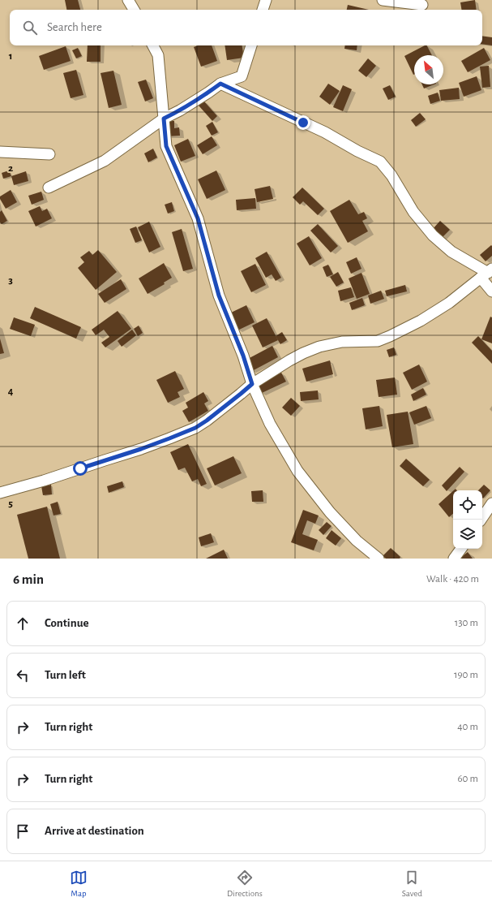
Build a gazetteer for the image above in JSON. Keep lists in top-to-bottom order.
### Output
{
  "north": "top left",
  "page": {
    "search": "Search here",
    "heading": ["6 min", "Walk · 420 m"],
    "list": [
      ["Continue", "130 m"],
      ["Turn left", "190 m"],
      ["Turn right", "40 m"],
      ["Turn right", "60 m"],
      "Arrive at destination"
    ],
    "nav": ["Map", "Directions", "Saved"]
  },
  "grid": {
    "rows": [
      "1",
      "2",
      "3",
      "4",
      "5"
    ]
  }
}
